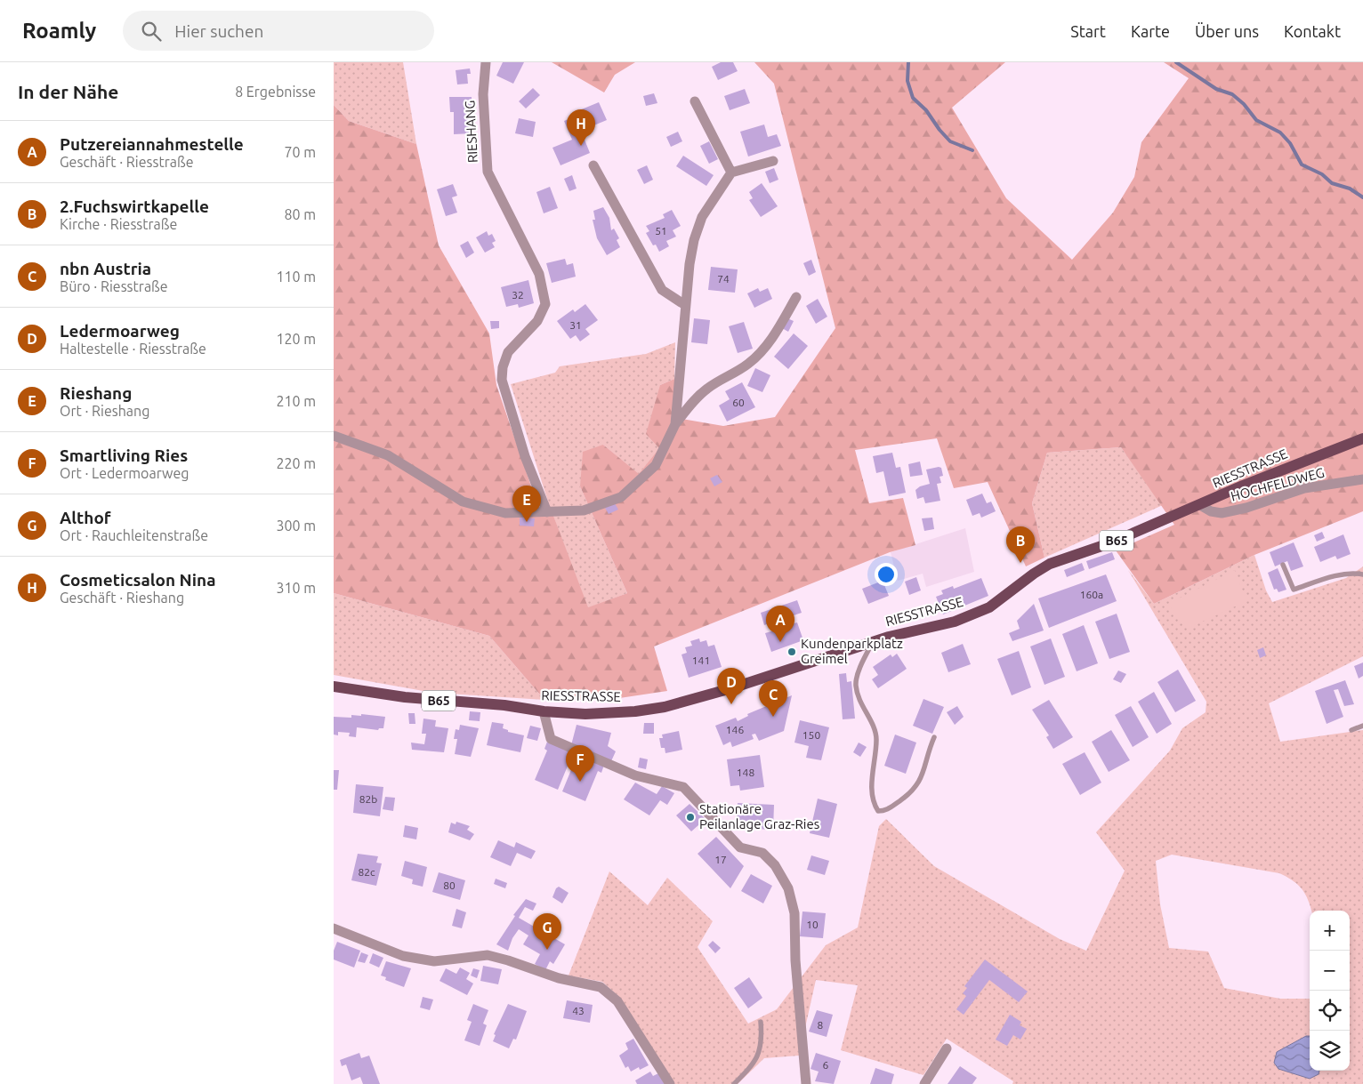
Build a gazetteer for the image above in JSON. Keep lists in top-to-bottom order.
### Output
{
  "streets": {
    "main road": ["RIESSTRASSE", "B65"],
    "street": ["RIESHANG", "HOCHFELDWEG"]
  },
  "crossings": [
    ["RIESSTRASSE", "HOCHFELDWEG"]
  ],
  "places": ["Kundenparkplatz Greimel", "Stationäre Peilanlage Graz-Ries"],
  "house_numbers": [
    "51",
    "74",
    "32",
    "31",
    "60",
    "160a",
    "141",
    "146",
    "150",
    "148",
    "82b",
    "17",
    "82c",
    "80",
    "10",
    "43",
    "8",
    "6"
  ],
  "page": {
    "header": "Roamly",
    "search": "Hier suchen",
    "nav": [
      "Start",
      "Karte",
      "Über uns",
      "Kontakt"
    ],
    "heading": ["In der Nähe", "8 Ergebnisse"],
    "pins": [
      "H",
      "E",
      "B",
      "A",
      "D",
      "C",
      "F",
      "G"
    ],
    "list": [
      {
        "mark": "A",
        "name": "Putzereiannahmestelle",
        "note": "Geschäft · Riesstraße",
        "value": "70 m"
      },
      {
        "mark": "B",
        "name": "2.Fuchswirtkapelle",
        "note": "Kirche · Riesstraße",
        "value": "80 m"
      },
      {
        "mark": "C",
        "name": "nbn Austria",
        "note": "Büro · Riesstraße",
        "value": "110 m"
      },
      {
        "mark": "D",
        "name": "Ledermoarweg",
        "note": "Haltestelle · Riesstraße",
        "value": "120 m"
      },
      {
        "mark": "E",
        "name": "Rieshang",
        "note": "Ort · Rieshang",
        "value": "210 m"
      },
      {
        "mark": "F",
        "name": "Smartliving Ries",
        "note": "Ort · Ledermoarweg",
        "value": "220 m"
      },
      {
        "mark": "G",
        "name": "Althof",
        "note": "Ort · Rauchleitenstraße",
        "value": "300 m"
      },
      {
        "mark": "H",
        "name": "Cosmeticsalon Nina",
        "note": "Geschäft · Rieshang",
        "value": "310 m"
      }
    ],
    "map_buttons": ["+", "−"]
  }
}
